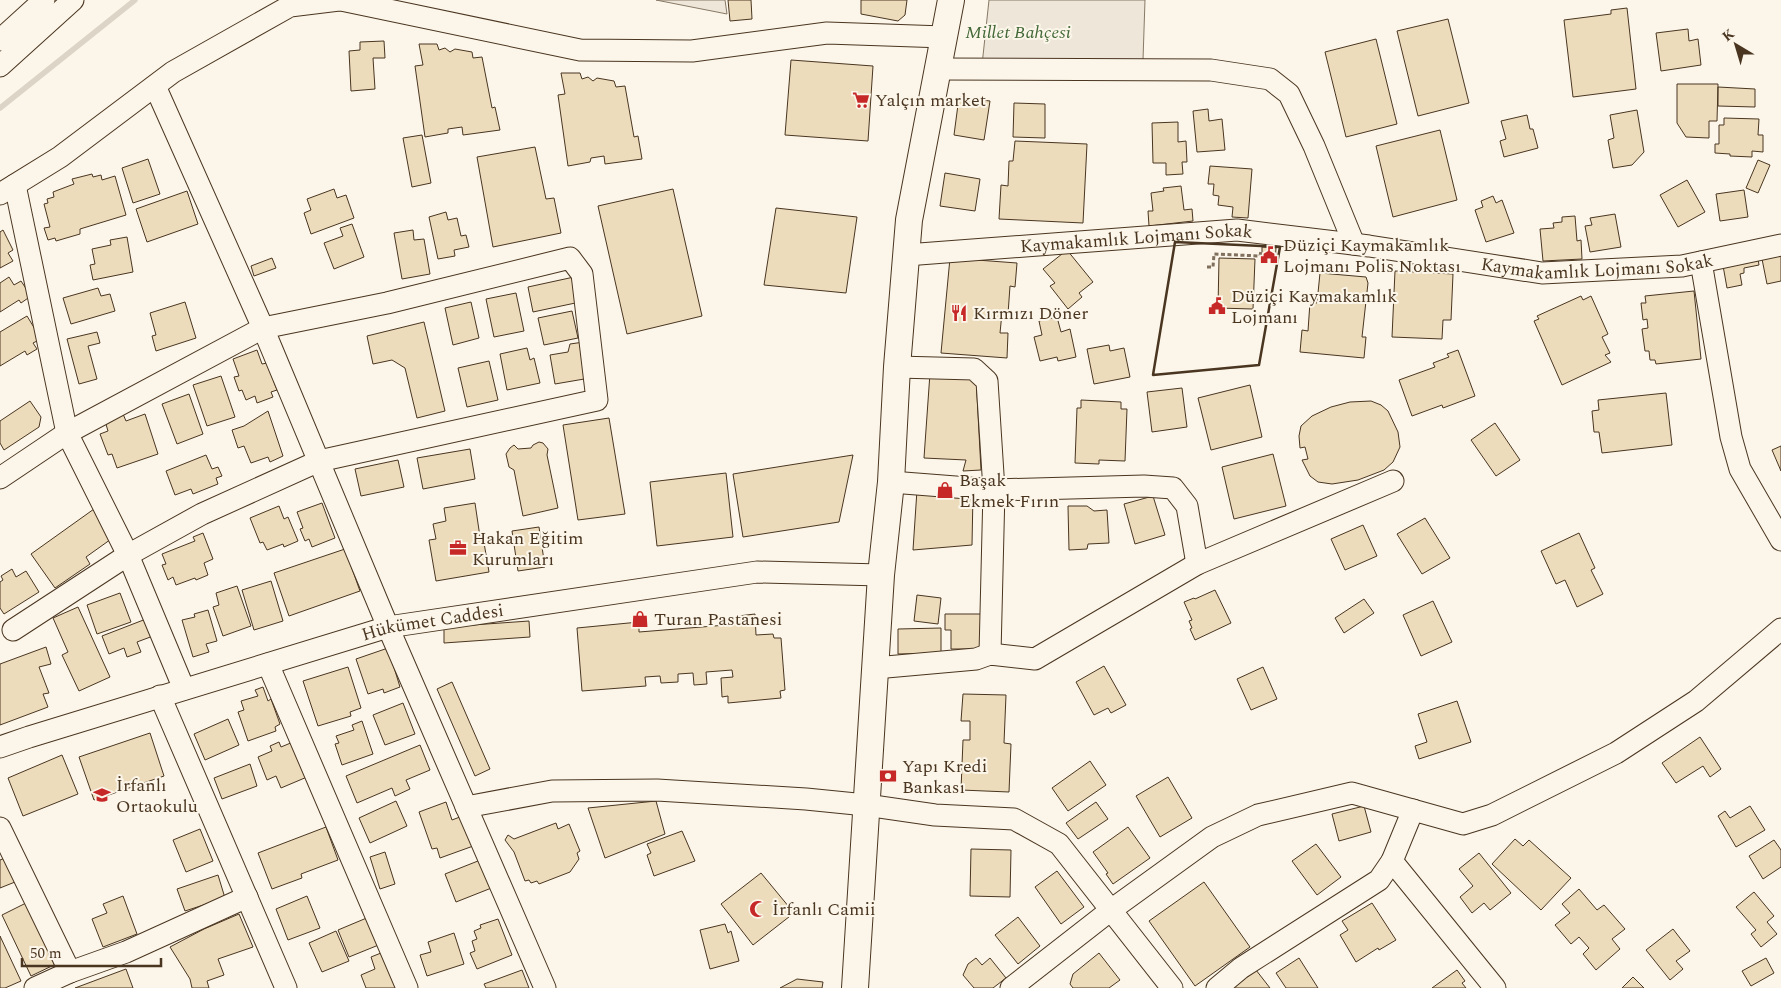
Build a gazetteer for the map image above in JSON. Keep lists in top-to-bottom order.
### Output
{
  "streets": {
    "street": ["Kaymakamlık Lojmanı Sokak", "Hükümet Caddesi"]
  },
  "parks": ["Millet Bahçesi"],
  "places": {
    "supermarket": ["Yalçın market"],
    "public building": ["Düziçi Kaymakamlık Lojmanı Polis Noktası", "Düziçi Kaymakamlık Lojmanı"],
    "restaurant": ["Kırmızı Döner"],
    "shop": ["Başak Ekmek Fırın", "Turan Pastanesi"],
    "office": ["Hakan Eğitim Kurumları"],
    "bank": ["Yapı Kredi Bankası"],
    "school or university": ["İrfanlı Ortaokulu"],
    "mosque": ["İrfanlı Camii"]
  },
  "scale_bar": "50 m",
  "north": "top left"
}
